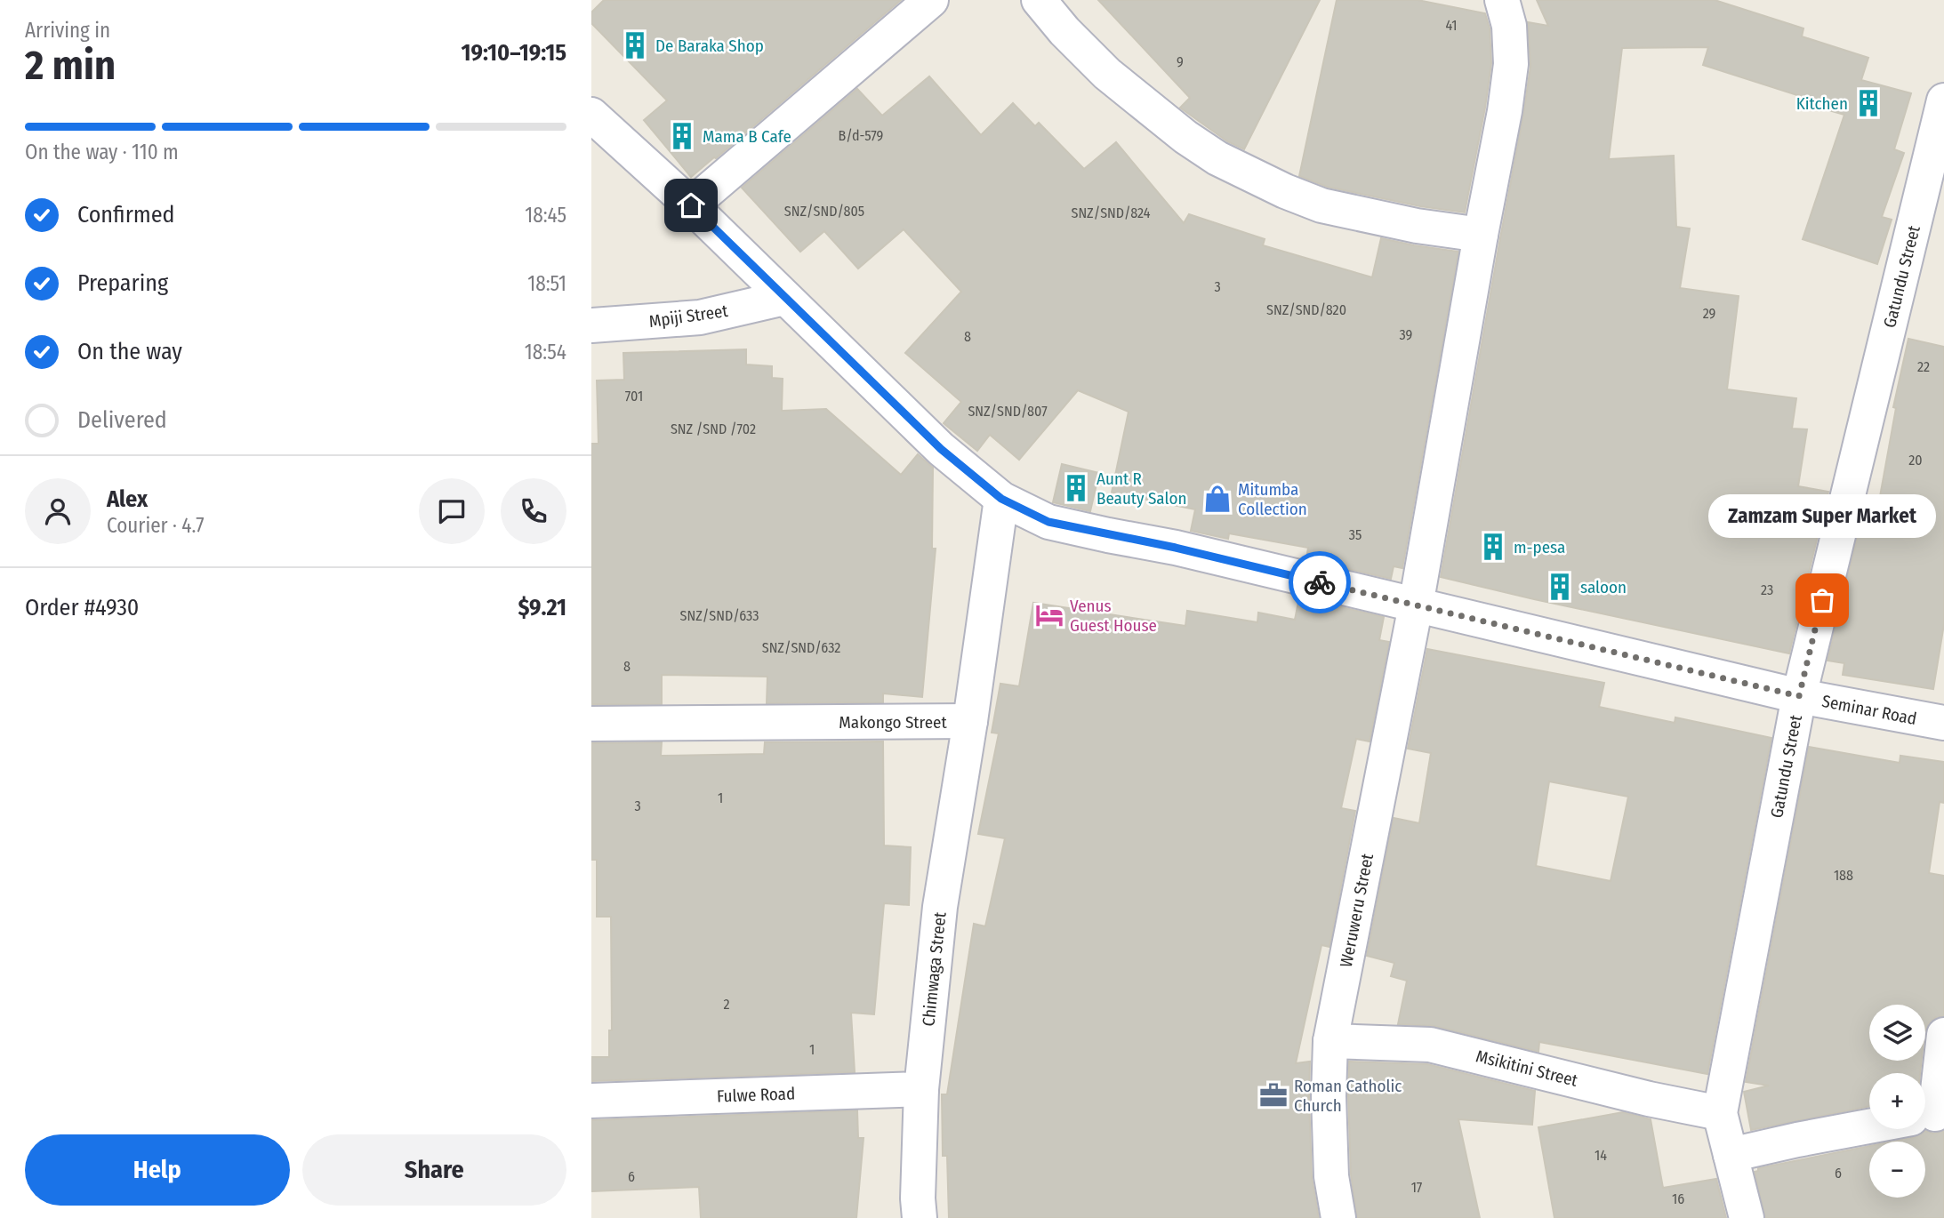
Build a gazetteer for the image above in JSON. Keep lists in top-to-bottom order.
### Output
{
  "streets": {
    "street": [
      "Gatundu Street",
      "Mpiji Street",
      "Seminar Road",
      "Makongo Street",
      "Weruweru Street",
      "Chimwaga Street",
      "Msikitini Street",
      "Fulwe Road"
    ]
  },
  "crossings": [
    ["Gatundu Street", "Seminar Road"],
    ["Gatundu Street", "Msikitini Street"],
    ["Mpiji Street", "Seminar Road"],
    ["Seminar Road", "Makongo Street"],
    ["Seminar Road", "Weruweru Street"],
    ["Makongo Street", "Chimwaga Street"],
    ["Weruweru Street", "Msikitini Street"],
    ["Chimwaga Street", "Fulwe Road"]
  ],
  "places": {
    "building": [
      "De Baraka Shop",
      "Kitchen",
      "Mama B Cafe",
      "Aunt R Beauty Salon",
      "m-pesa",
      "saloon"
    ],
    "shop": ["Mitumba Collection"],
    "other": ["Zamzam Super Market"],
    "hotel": ["Venus Guest House"],
    "office": ["Roman Catholic Church"]
  },
  "house_numbers": [
    "41",
    "9",
    "B/d-579",
    "SNZ/SND/805",
    "SNZ/SND/824",
    "3",
    "SNZ/SND/820",
    "29",
    "39",
    "8",
    "22",
    "701",
    "SNZ/SND/807",
    "SNZ /SND /702",
    "20",
    "35",
    "23",
    "SNZ/SND/633",
    "SNZ/SND/632",
    "8",
    "1",
    "3",
    "188",
    "2",
    "1",
    "14",
    "6",
    "6",
    "17",
    "16"
  ],
  "page": {
    "heading": ["2 min", "Arriving in", "19:10–19:15"],
    "panel": [
      "Alex",
      "Courier · 4.7",
      "Order #4930",
      "$9.21"
    ],
    "bar": "On the way · 110 m",
    "list": [
      ["Confirmed", "18:45"],
      ["Preparing", "18:51"],
      ["On the way", "18:54"],
      "Delivered"
    ],
    "bubble": "Zamzam Super Market",
    "map_buttons": ["+", "−"],
    "buttons": ["Help", "Share"]
  }
}
